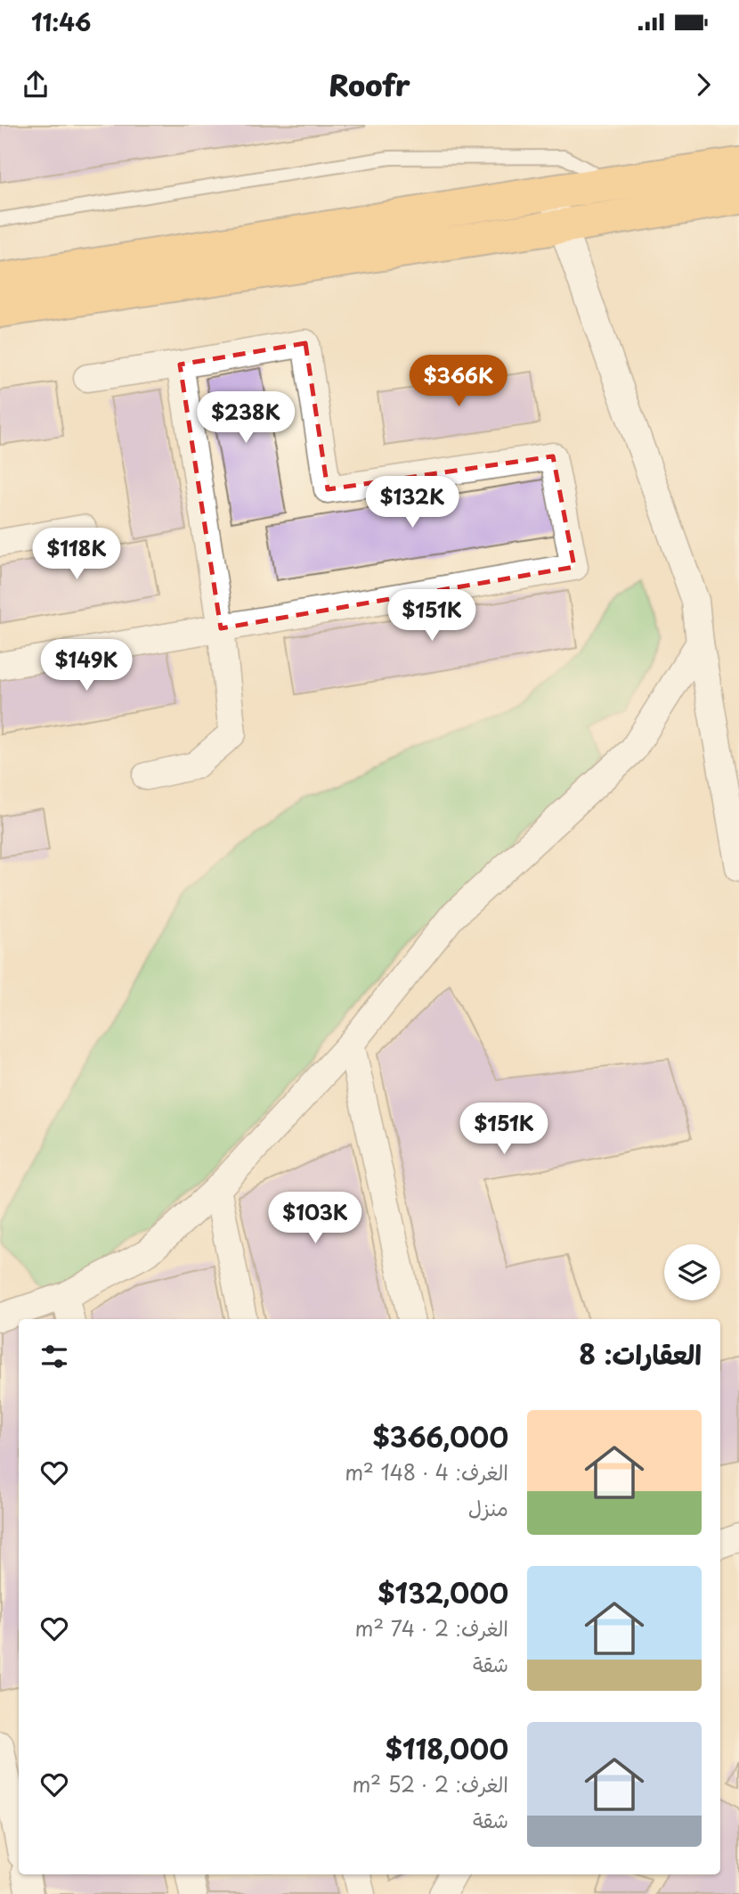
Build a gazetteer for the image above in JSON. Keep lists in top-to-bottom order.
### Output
{
  "page": {
    "status": "11:46",
    "header": "Roofr",
    "price": [
      "$366K",
      "$238K",
      "$132K",
      "$118K",
      "$151K",
      "$149K",
      "$151K",
      "$103K"
    ],
    "heading": "العقارات: 8",
    "list": [
      {
        "name": "$366,000",
        "note": "الغرف: 4 · 148 m² · منزل"
      },
      {
        "name": "$132,000",
        "note": "الغرف: 2 · 74 m² · شقة"
      },
      {
        "name": "$118,000",
        "note": "الغرف: 2 · 52 m² · شقة"
      }
    ]
  }
}
